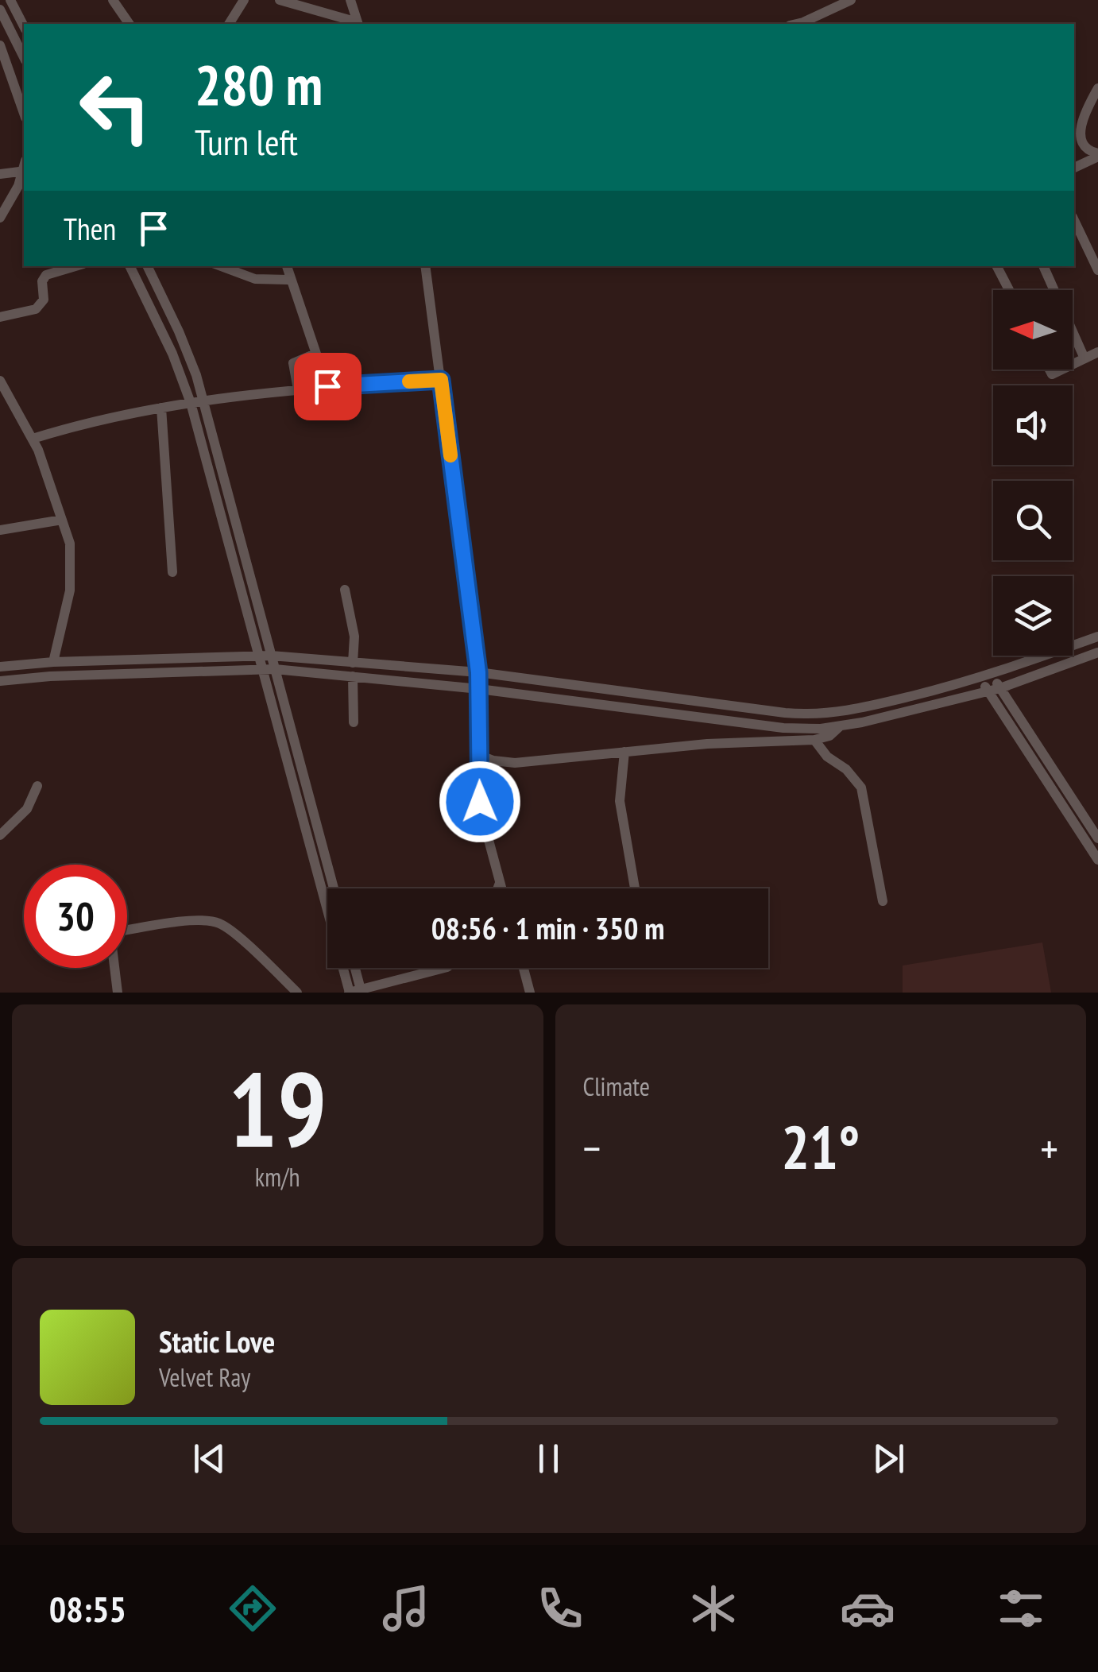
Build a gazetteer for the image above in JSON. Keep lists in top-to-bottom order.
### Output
{
  "north": "left",
  "page": {
    "turn": ["280 m", "Turn left"],
    "then": "Then",
    "limit": "30",
    "trip": "08:56 · 1 min · 350 m",
    "tile": [
      ["19", "km/h"],
      "Climate"
    ],
    "heat": ["−", "21°", "+"],
    "song": ["Static Love", "Velvet Ray"],
    "tabs": "08:55"
  }
}
